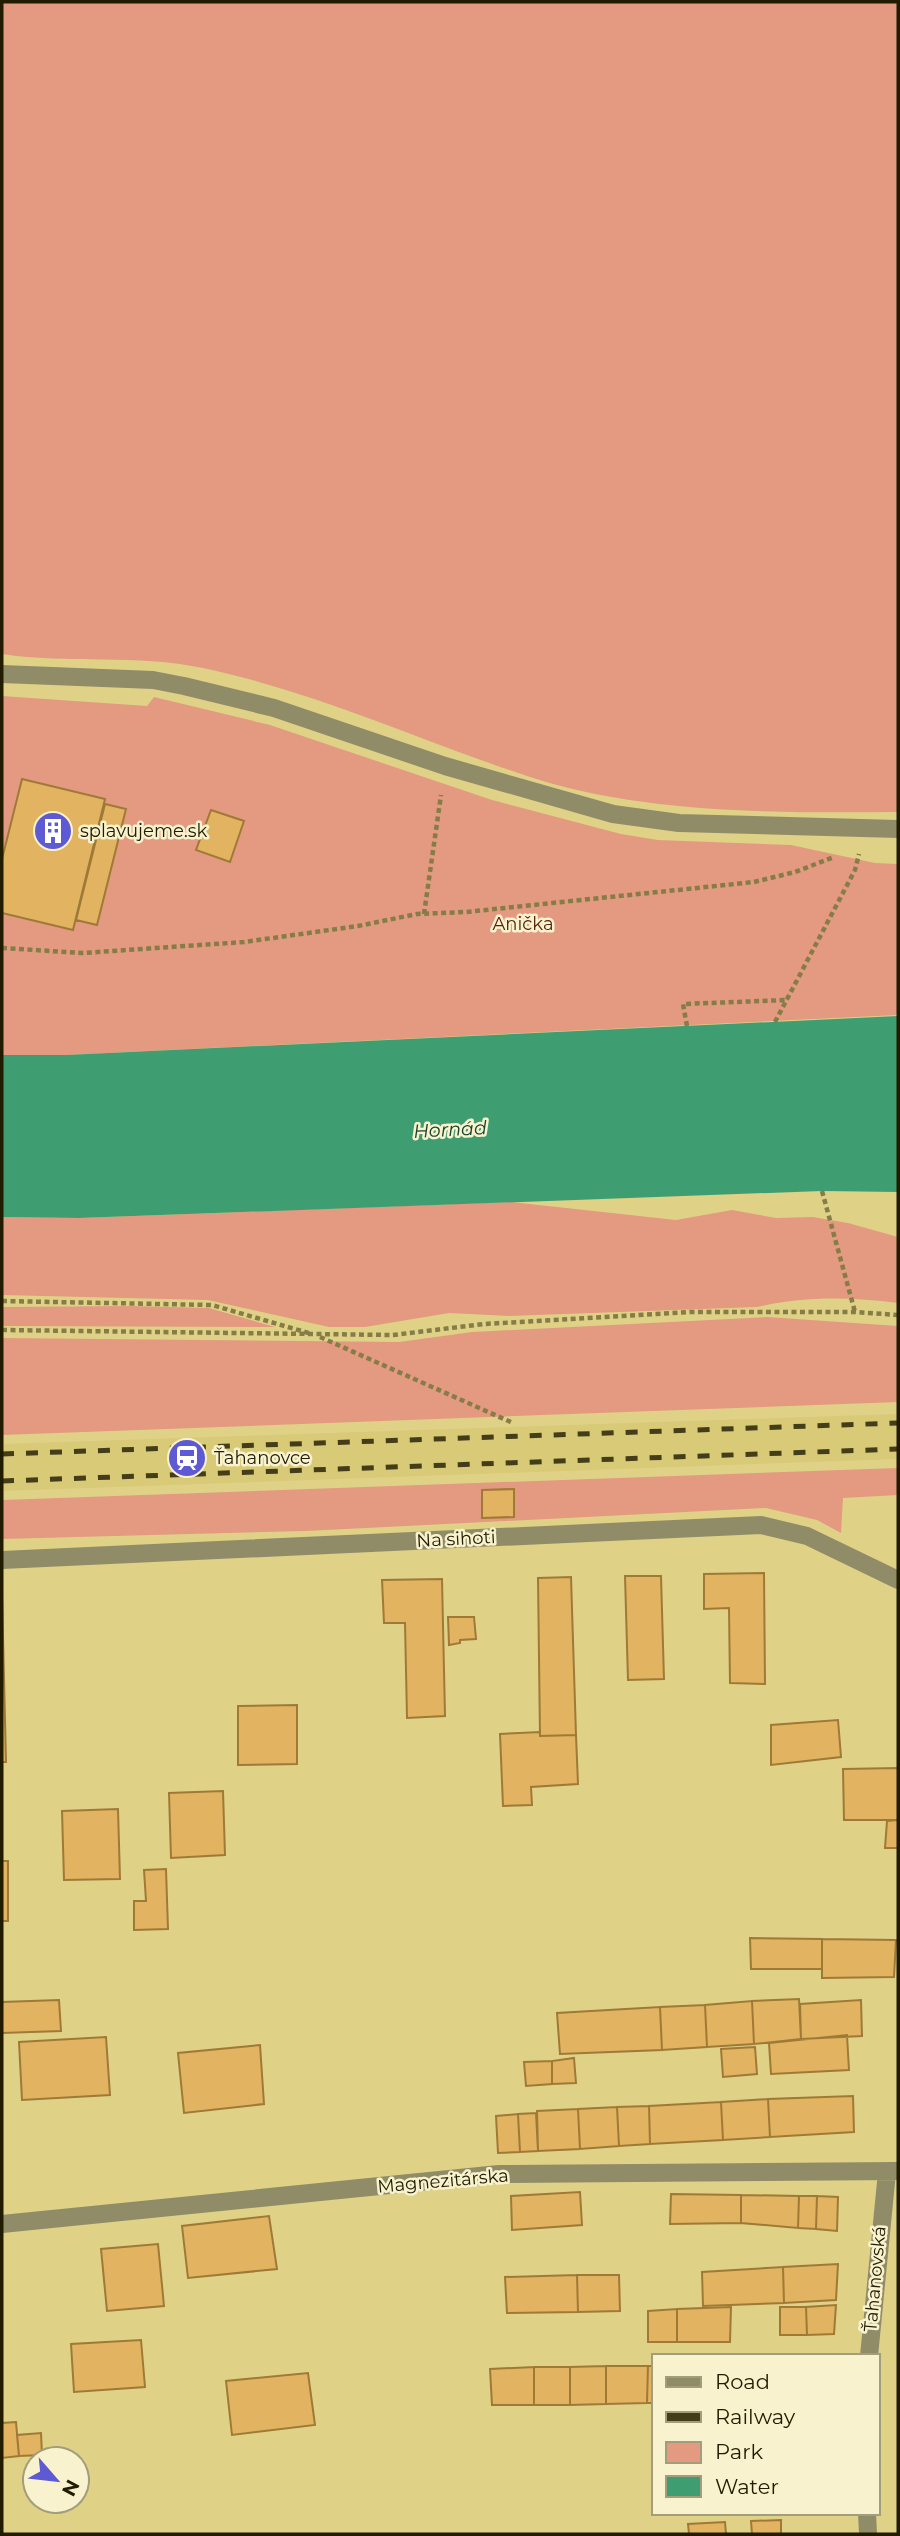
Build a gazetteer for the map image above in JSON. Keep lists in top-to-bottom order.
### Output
{
  "streets": {
    "street": ["Na sihoti", "Magnezitárska", "Ťahanovská"]
  },
  "crossings": [
    ["Magnezitárska", "Ťahanovská"]
  ],
  "water": ["Hornád"],
  "parks": ["Anička"],
  "places": {
    "building": ["splavujeme.sk"],
    "station": ["Ťahanovce"]
  },
  "legend": [
    "Road",
    "Railway",
    "Park",
    "Water"
  ],
  "north": "bottom right"
}
